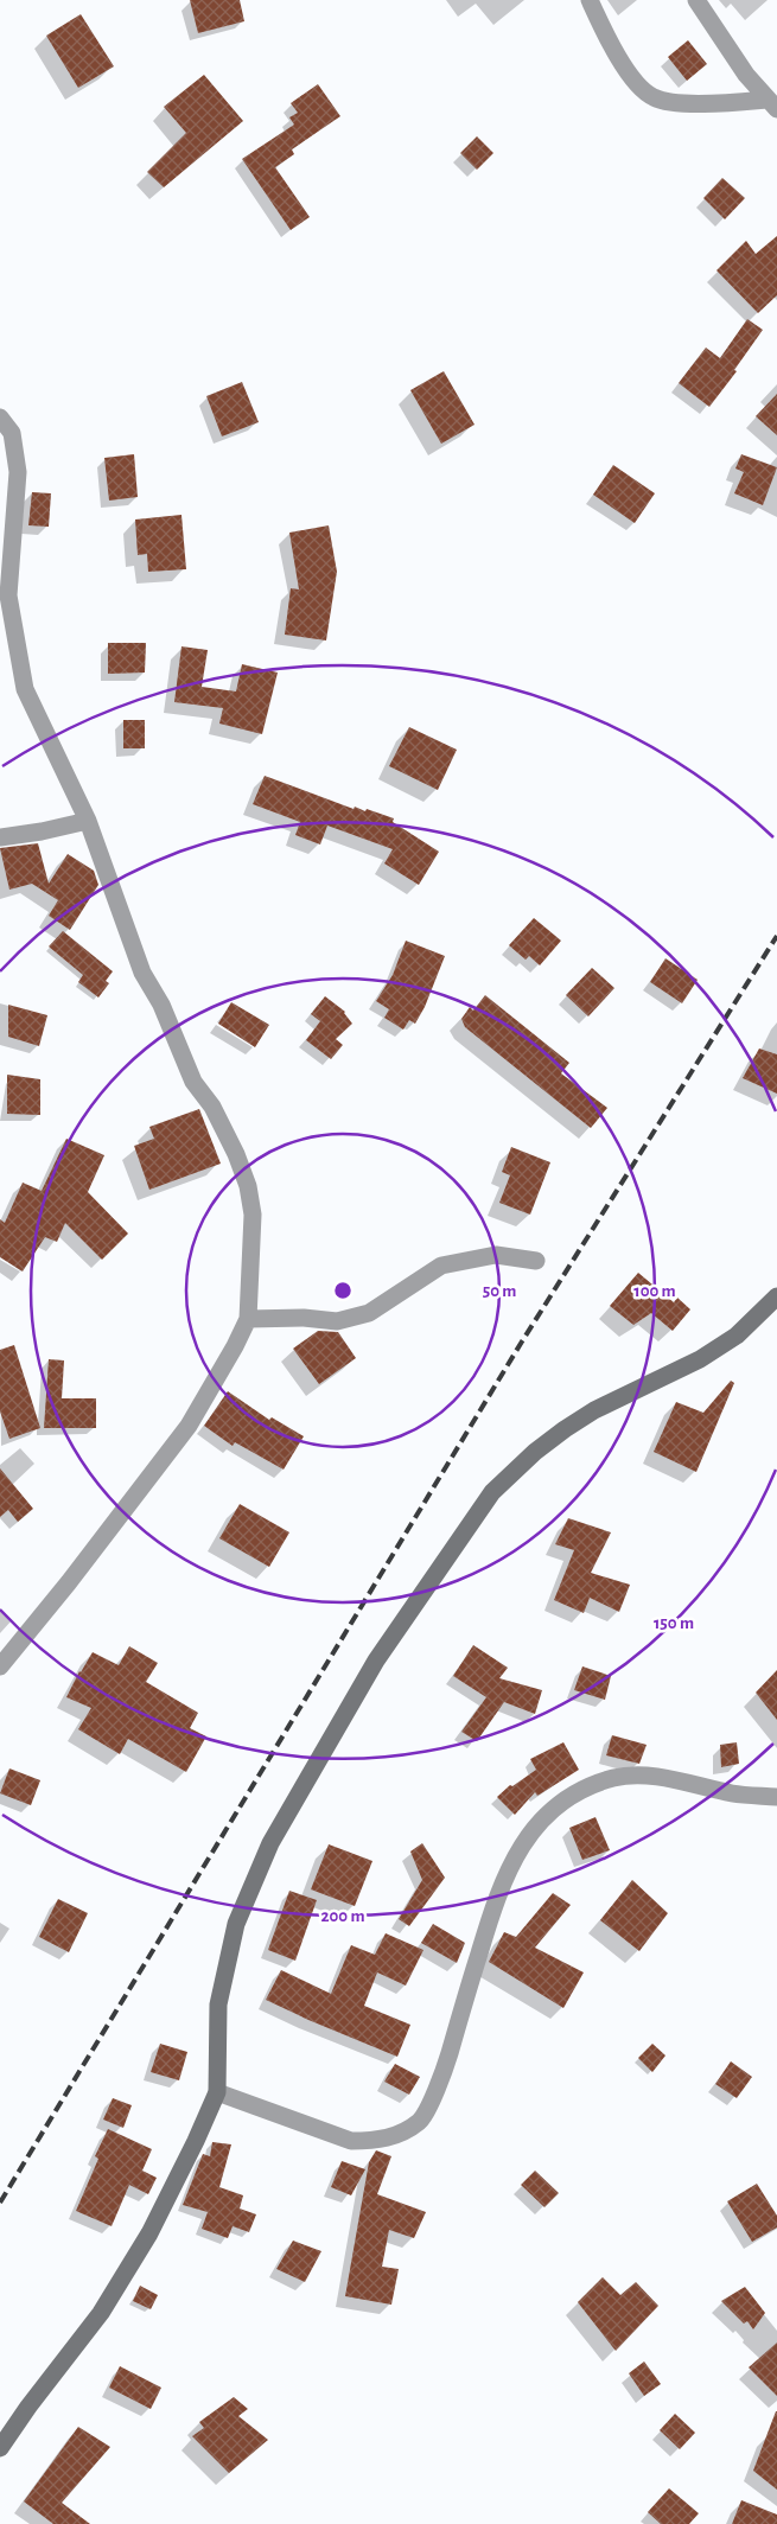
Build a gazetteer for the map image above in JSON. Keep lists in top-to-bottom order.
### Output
{
  "rings": [
    "50 m",
    "100 m",
    "150 m",
    "200 m"
  ]
}
